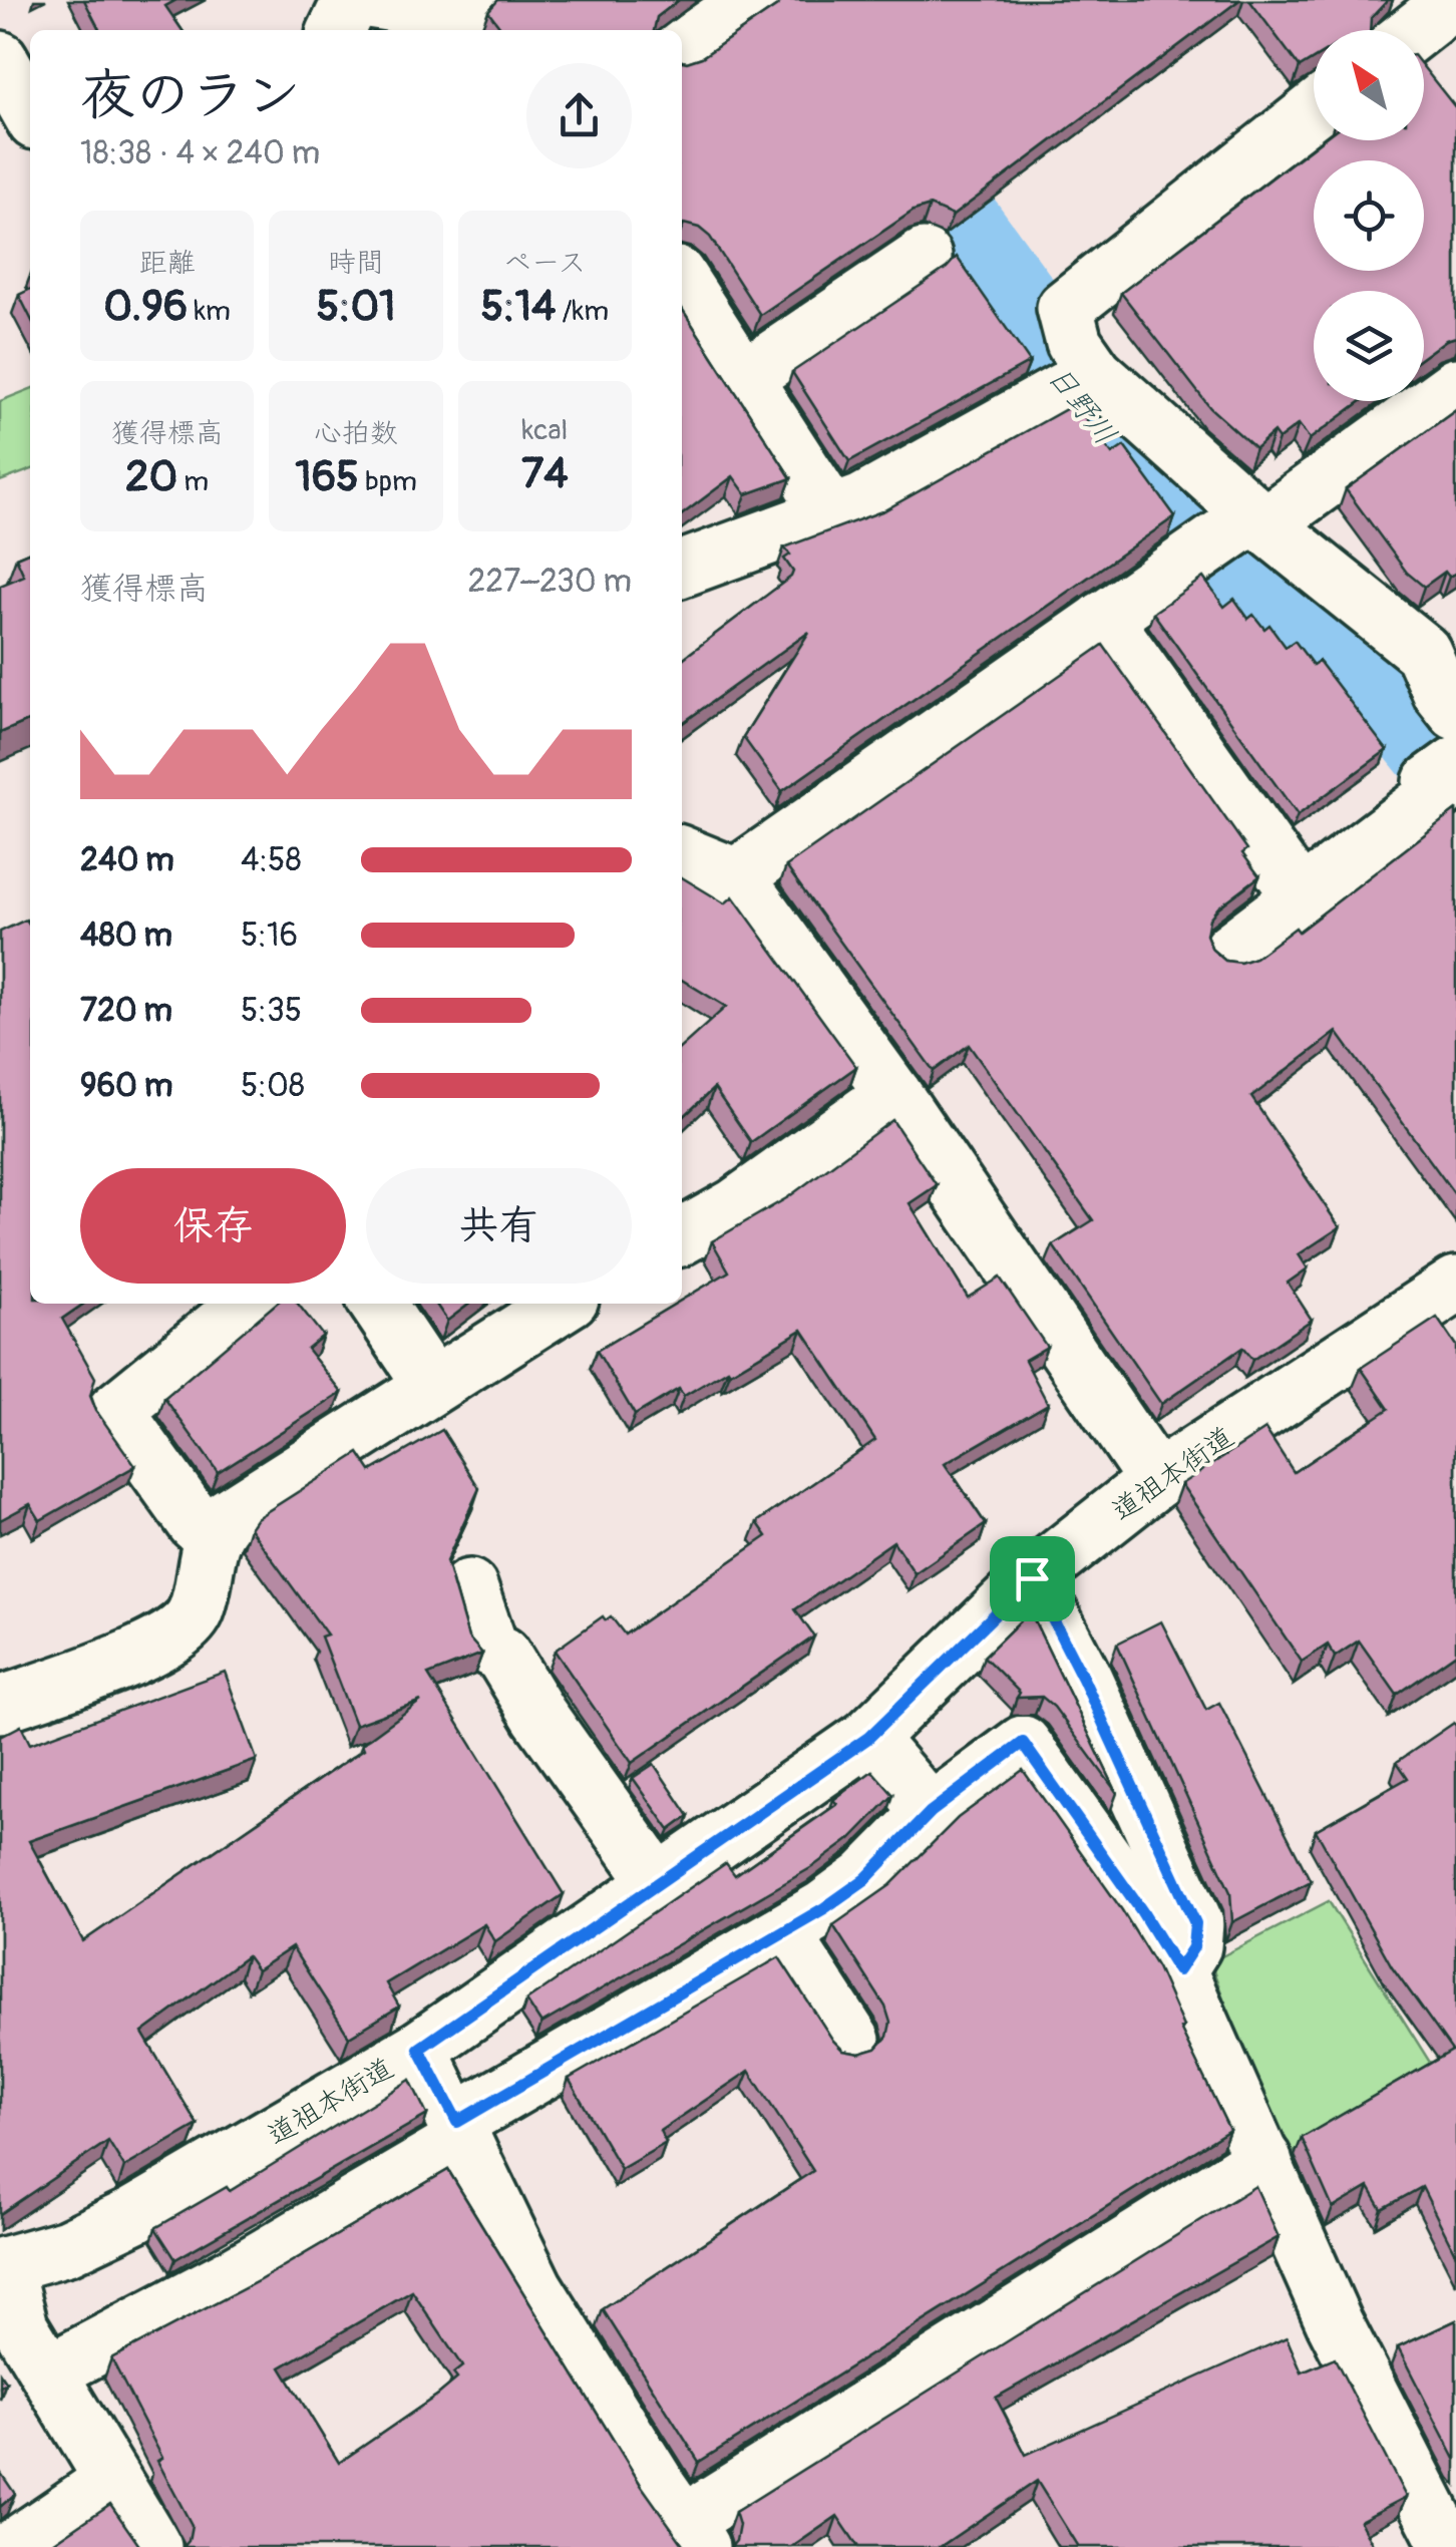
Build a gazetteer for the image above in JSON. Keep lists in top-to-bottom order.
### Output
{
  "streets": {
    "street": ["道祖本街道"]
  },
  "water": ["日野川"],
  "north": "top left",
  "page": {
    "heading": ["夜のラン", "18:38 · 4 × 240 m"],
    "stats": [
      ["距離", "0.96 km"],
      ["時間", "5:01"],
      ["ペース", "5:14 /km"],
      ["獲得標高", "20 m"],
      ["心拍数", "165 bpm"],
      ["kcal", "74"]
    ],
    "chart": ["獲得標高", "227–230 m"],
    "list": [
      {
        "name": "240 m",
        "note": "4:58"
      },
      {
        "name": "480 m",
        "note": "5:16"
      },
      {
        "name": "720 m",
        "note": "5:35"
      },
      {
        "name": "960 m",
        "note": "5:08"
      }
    ],
    "buttons": ["保存", "共有"]
  }
}
